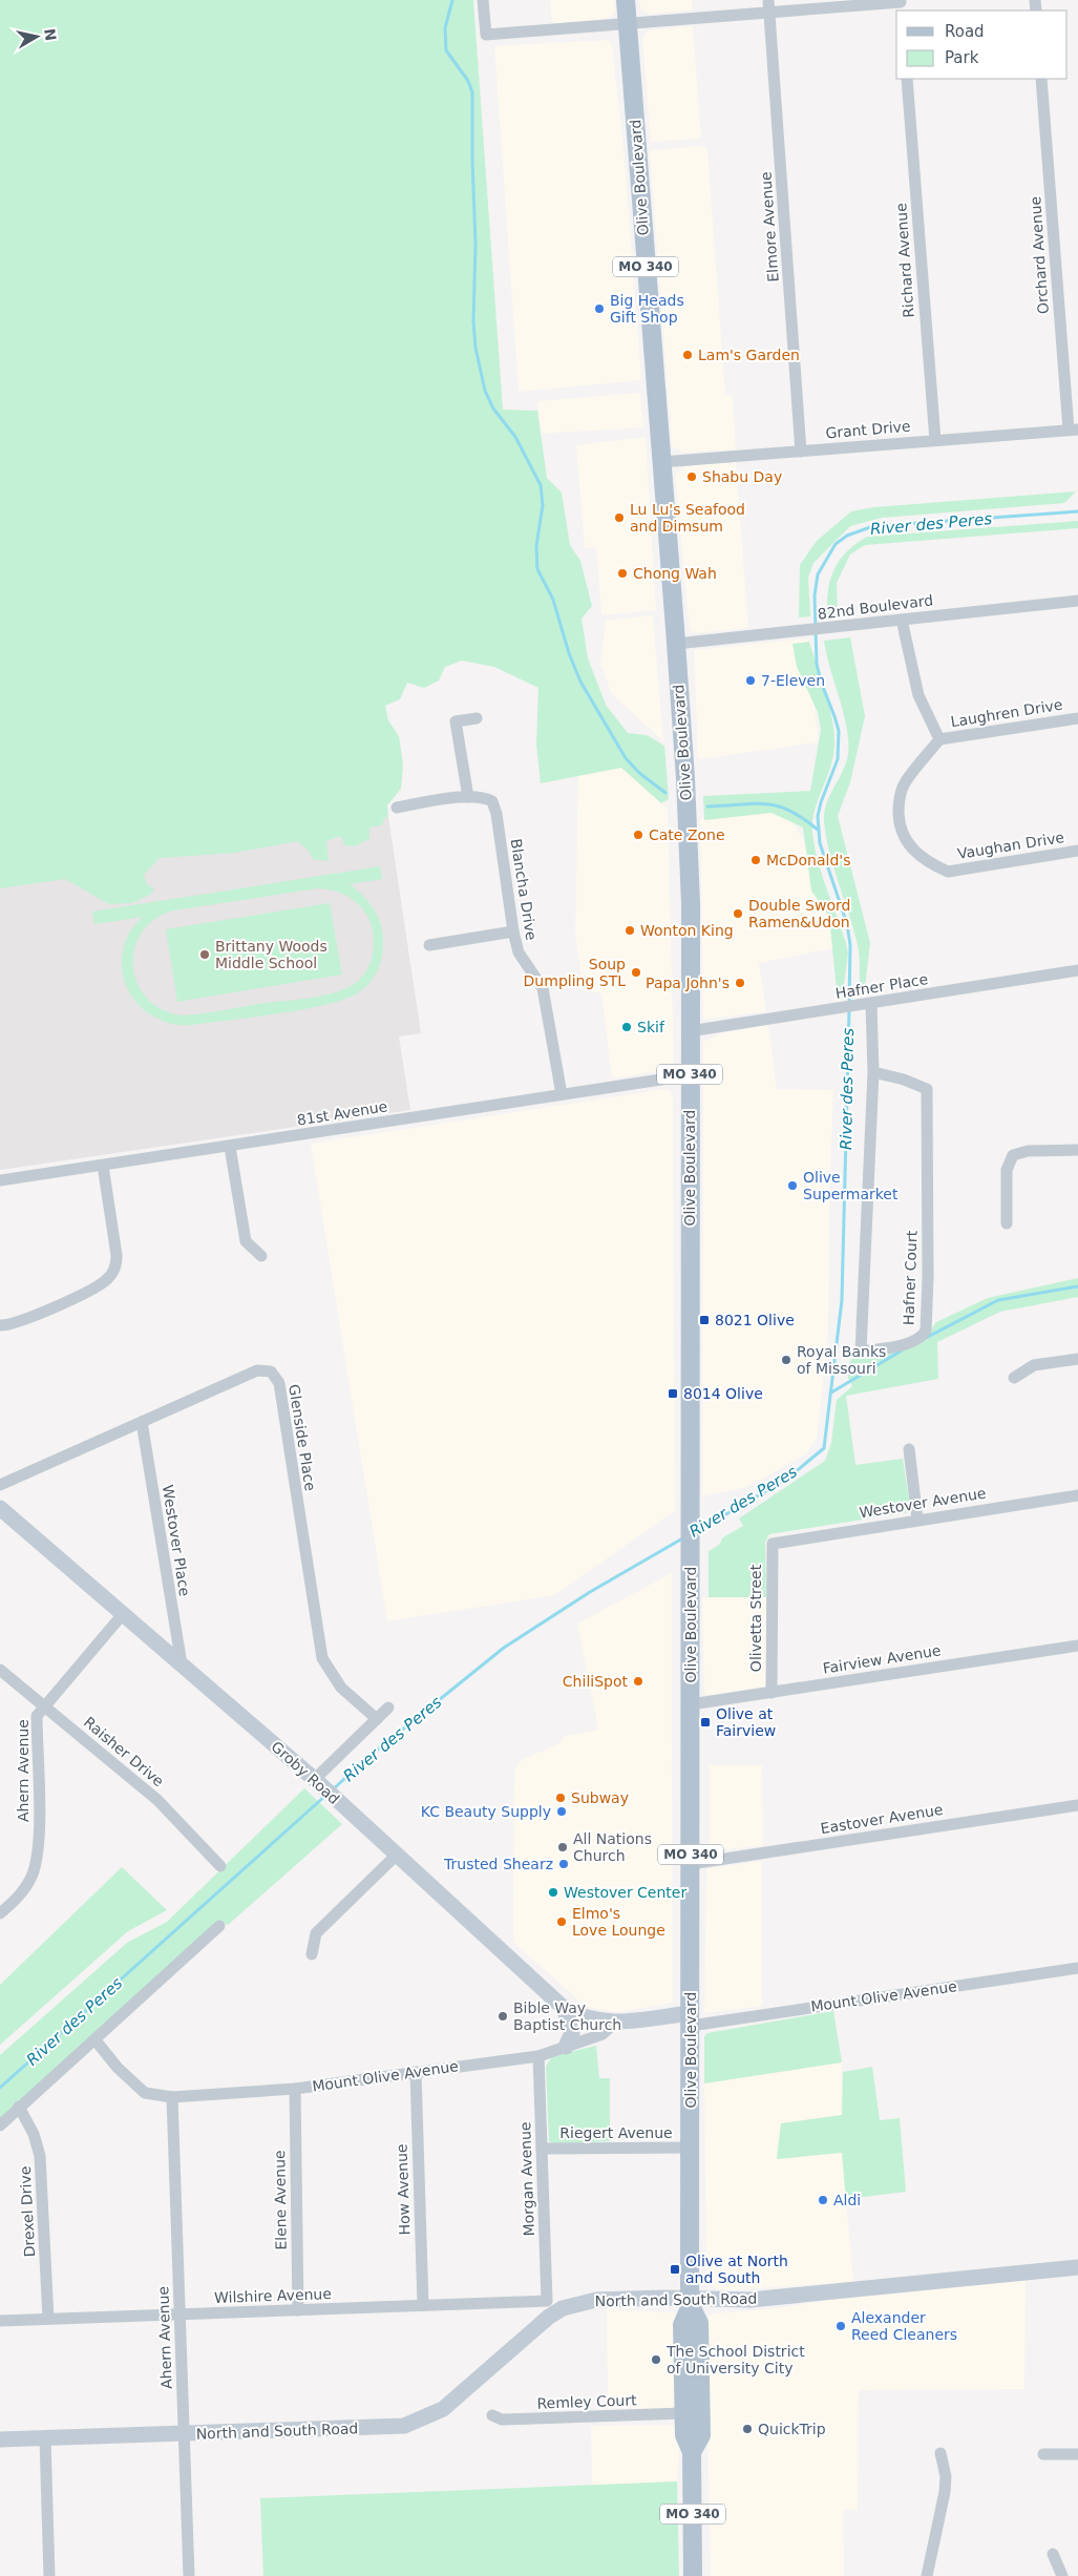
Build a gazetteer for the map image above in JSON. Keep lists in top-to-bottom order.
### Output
{
  "streets": {
    "main road": ["Olive Boulevard", "MO 340"],
    "street": [
      "Elmore Avenue",
      "Orchard Avenue",
      "Richard Avenue",
      "Grant Drive",
      "82nd Boulevard",
      "Laughren Drive",
      "Vaughan Drive",
      "Blancha Drive",
      "Hafner Place",
      "81st Avenue",
      "Hafner Court",
      "Glenside Place",
      "Westover Avenue",
      "Westover Place",
      "Olivetta Street",
      "Fairview Avenue",
      "Raisher Drive",
      "Ahern Avenue",
      "Groby Road",
      "Eastover Avenue",
      "Mount Olive Avenue",
      "Riegert Avenue",
      "Morgan Avenue",
      "How Avenue",
      "Elene Avenue",
      "Drexel Drive",
      "Wilshire Avenue",
      "North and South Road",
      "Remley Court"
    ]
  },
  "crossings": [
    ["Olive Boulevard", "Grant Drive"],
    ["Olive Boulevard", "82nd Boulevard"],
    ["Olive Boulevard", "Hafner Place"],
    ["Olive Boulevard", "81st Avenue"],
    ["Olive Boulevard", "Fairview Avenue"],
    ["Olive Boulevard", "Eastover Avenue"],
    ["Olive Boulevard", "Mount Olive Avenue"],
    ["Olive Boulevard", "Riegert Avenue"],
    ["Olive Boulevard", "North and South Road"],
    ["Olive Boulevard", "Remley Court"],
    ["Elmore Avenue", "Grant Drive"],
    ["Orchard Avenue", "Grant Drive"],
    ["Richard Avenue", "Grant Drive"],
    ["Laughren Drive", "Vaughan Drive"],
    ["Blancha Drive", "81st Avenue"],
    ["Hafner Place", "Hafner Court"],
    ["Glenside Place", "Westover Place"],
    ["Westover Avenue", "Olivetta Street"],
    ["Westover Place", "Groby Road"],
    ["Olivetta Street", "Fairview Avenue"],
    ["Raisher Drive", "Ahern Avenue"],
    ["Ahern Avenue", "Groby Road"],
    ["Ahern Avenue", "Mount Olive Avenue"],
    ["Ahern Avenue", "Wilshire Avenue"],
    ["Ahern Avenue", "North and South Road"],
    ["Groby Road", "Mount Olive Avenue"],
    ["Mount Olive Avenue", "Morgan Avenue"],
    ["Mount Olive Avenue", "How Avenue"],
    ["Mount Olive Avenue", "Elene Avenue"],
    ["Riegert Avenue", "Morgan Avenue"],
    ["Morgan Avenue", "Wilshire Avenue"],
    ["How Avenue", "Wilshire Avenue"],
    ["Elene Avenue", "Wilshire Avenue"],
    ["Drexel Drive", "Wilshire Avenue"]
  ],
  "water": ["River des Peres"],
  "places": {
    "other": [
      "Big Heads Gift Shop",
      "Lam's Garden",
      "Shabu Day",
      "Lu Lu's Seafood and Dimsum",
      "Chong Wah",
      "7-Eleven",
      "Cate Zone",
      "McDonald's",
      "Double Sword Ramen&Udon",
      "Wonton King",
      "Brittany Woods Middle School",
      "Soup Dumpling STL",
      "Papa John's",
      "Skif",
      "Olive Supermarket",
      "Royal Banks of Missouri",
      "ChiliSpot",
      "Subway",
      "KC Beauty Supply",
      "All Nations Church",
      "Trusted Shearz",
      "Westover Center",
      "Elmo's Love Lounge",
      "Bible Way Baptist Church",
      "Aldi",
      "Alexander Reed Cleaners",
      "The School District of University City",
      "QuickTrip"
    ],
    "transit": [
      "8021 Olive",
      "8014 Olive",
      "Olive at Fairview",
      "Olive at North and South"
    ]
  },
  "legend": ["Road", "Park"],
  "north": "right"
}
